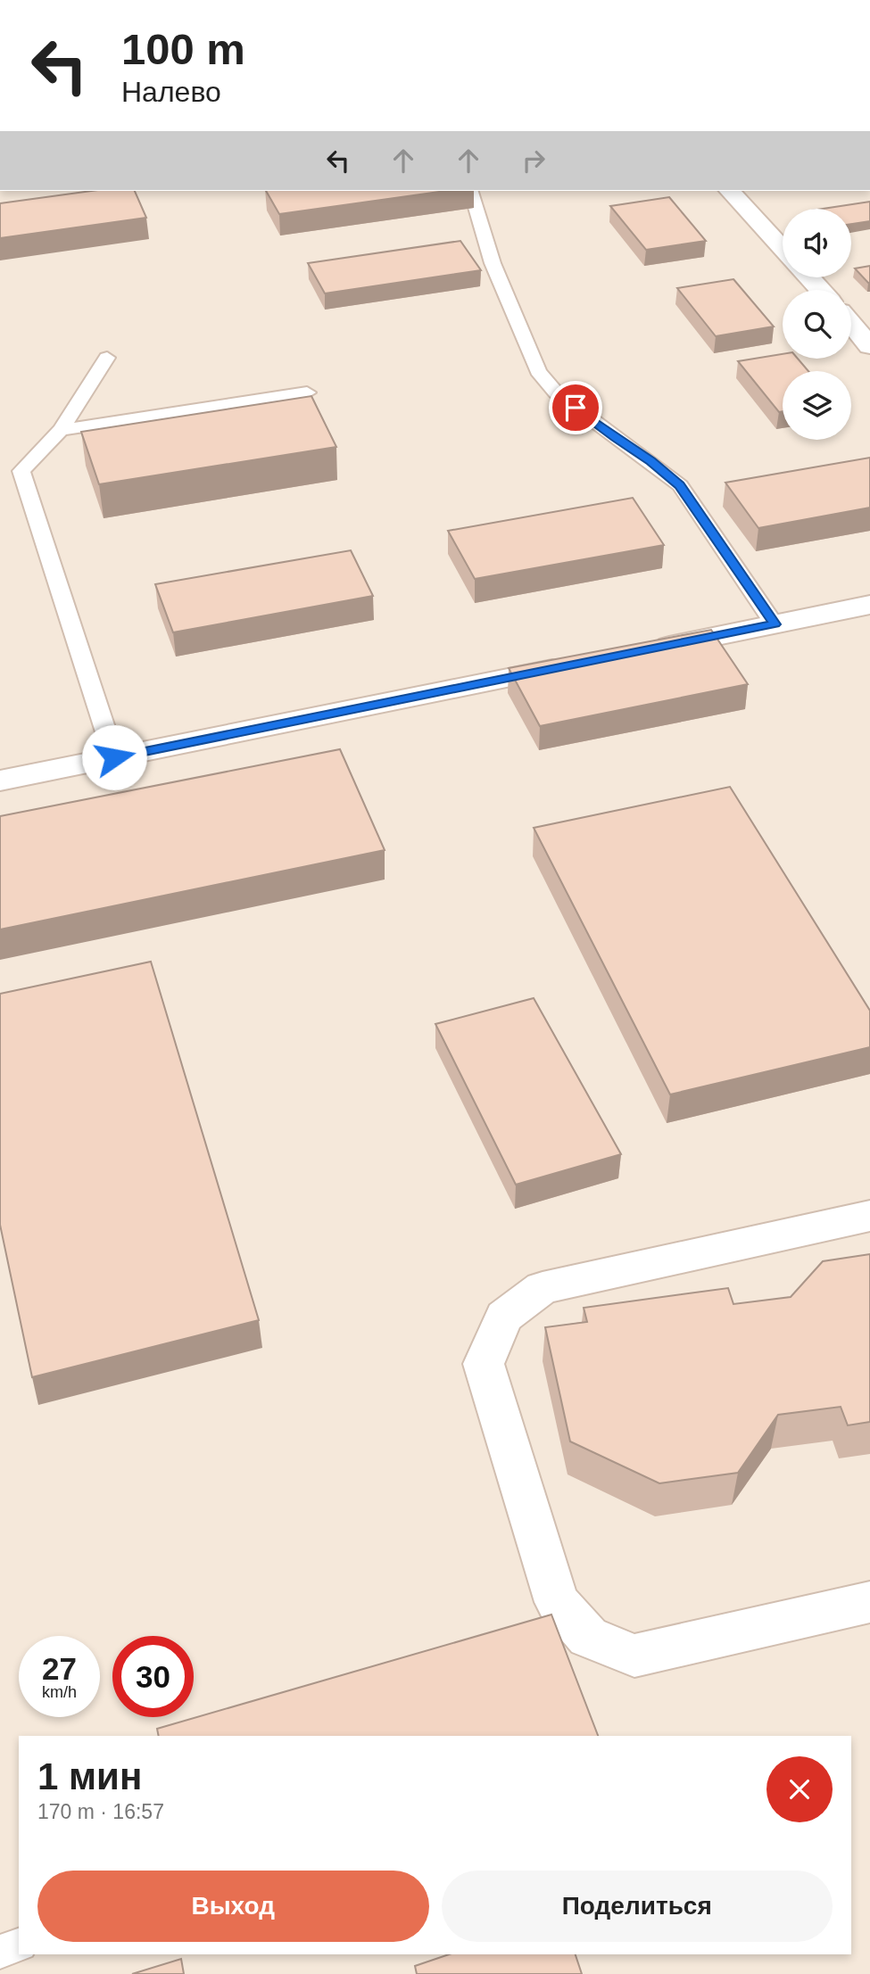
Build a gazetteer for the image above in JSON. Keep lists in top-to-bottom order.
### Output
{
  "page": {
    "turn": ["100 m", "Налево"],
    "speed": "27 km/h",
    "limit": "30",
    "heading": ["1 мин", "170 m · 16:57"],
    "buttons": ["Выход", "Поделиться"]
  }
}
